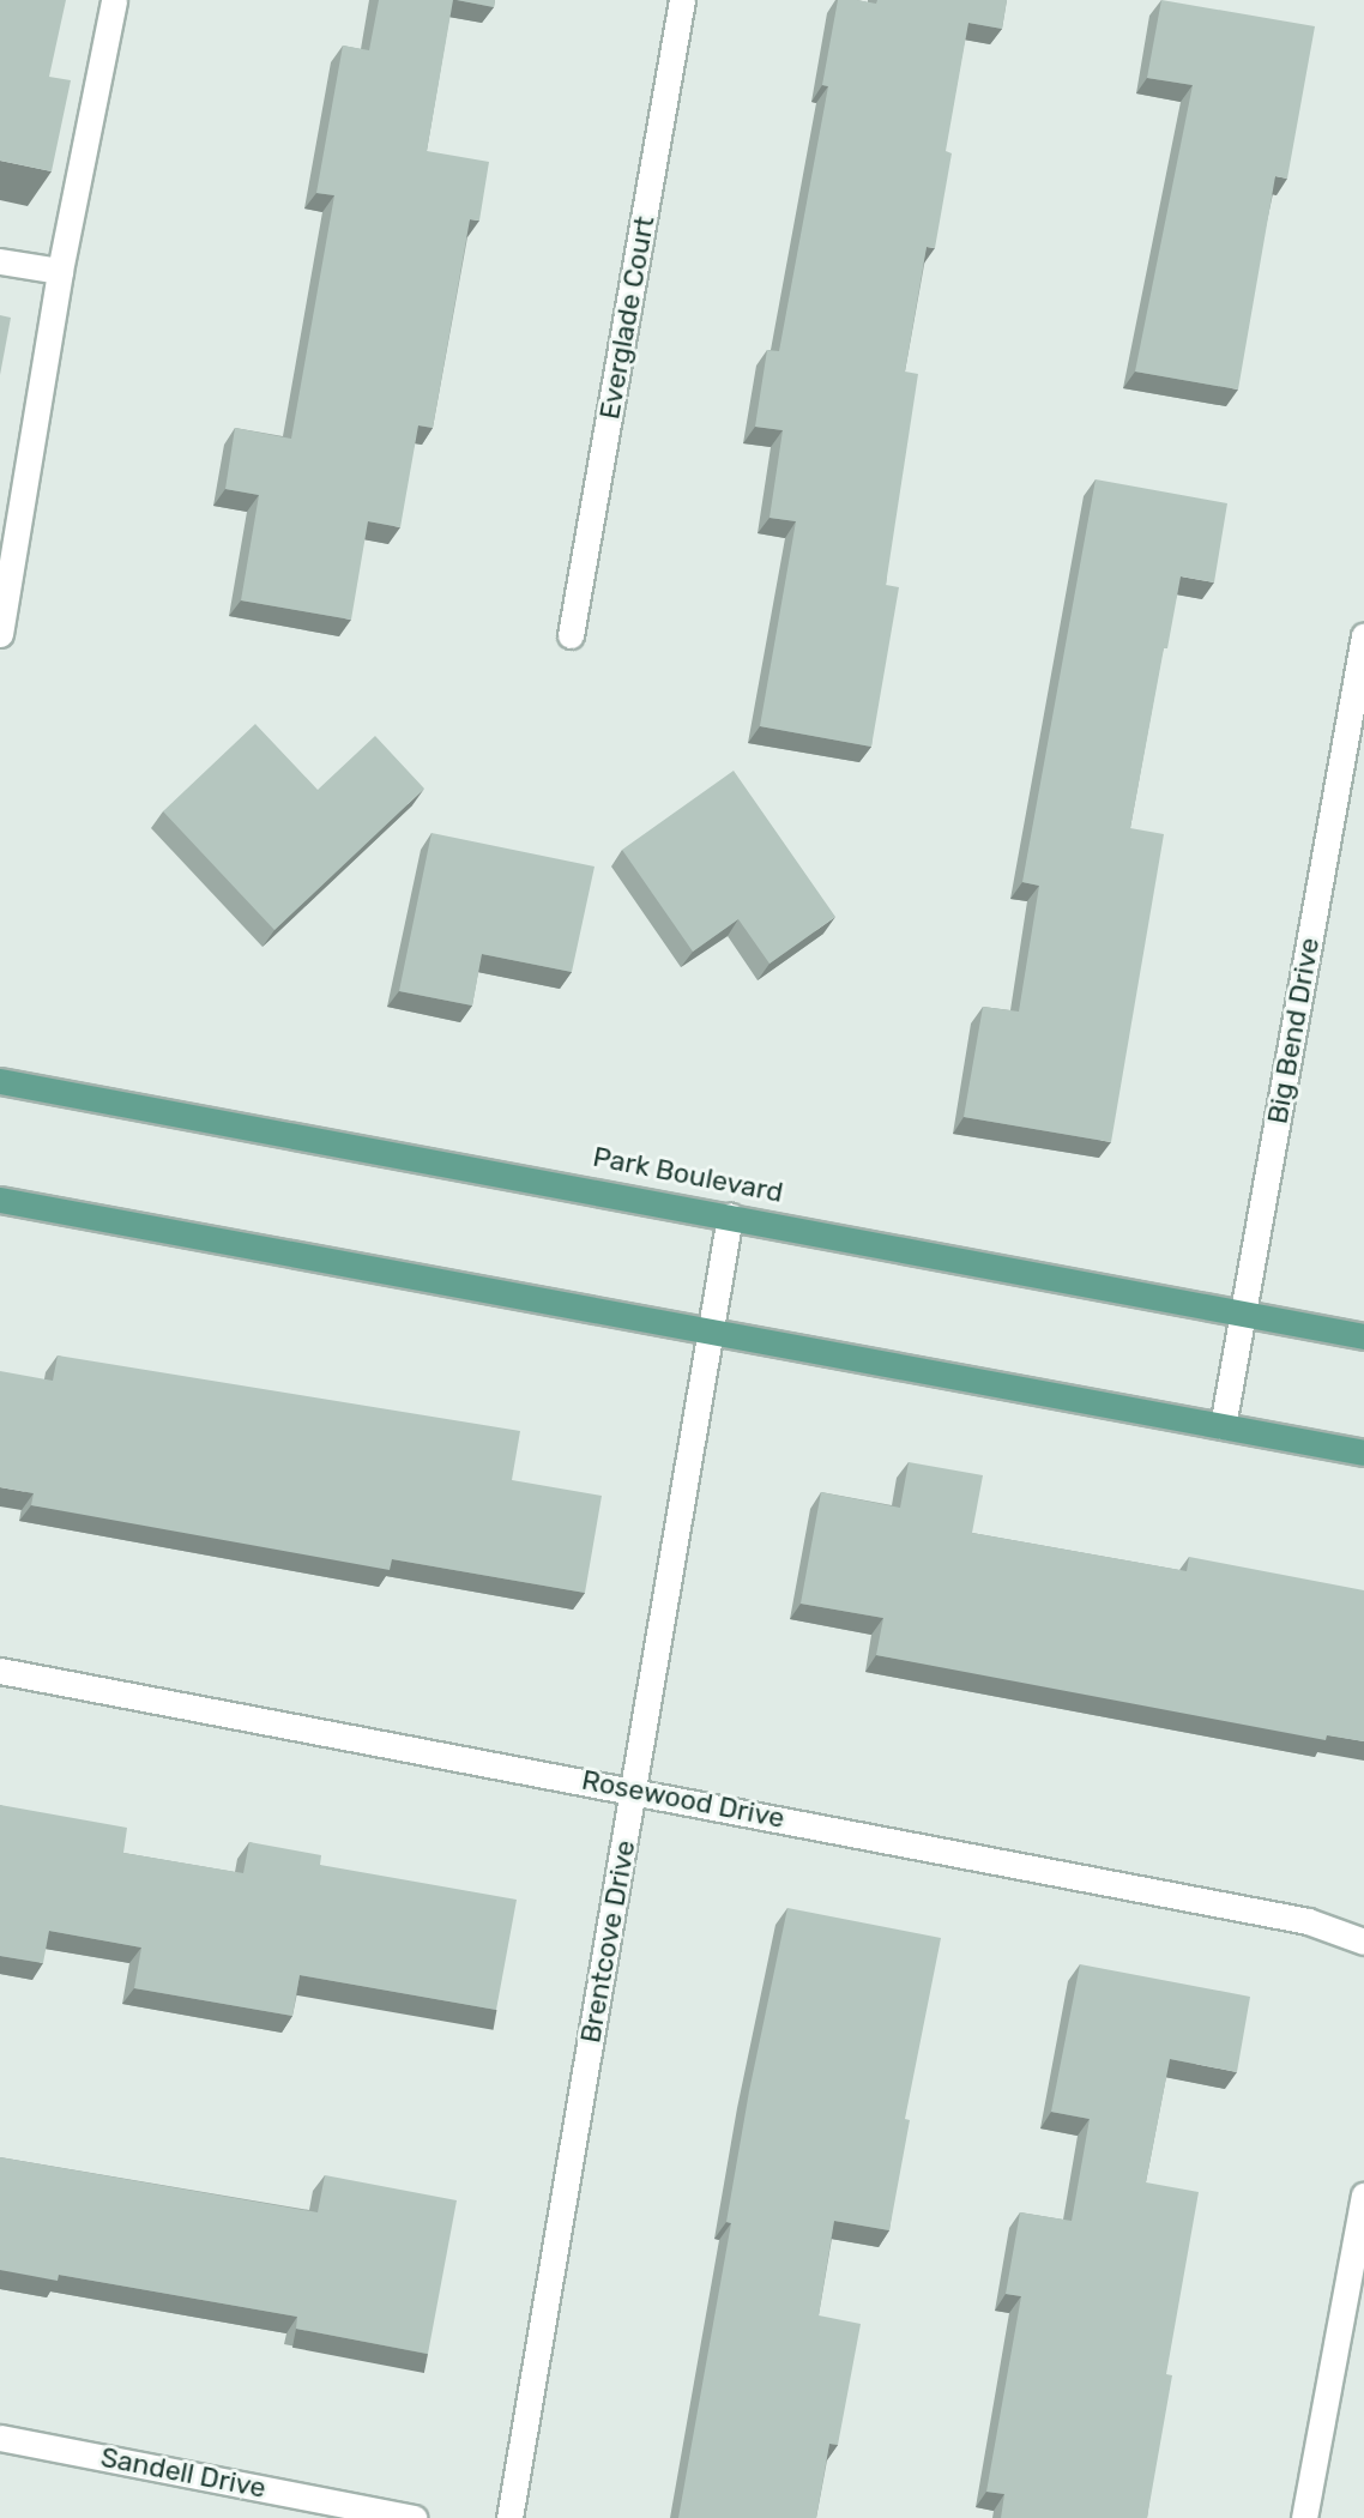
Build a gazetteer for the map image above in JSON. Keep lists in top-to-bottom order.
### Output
{
  "streets": {
    "main road": ["Park Boulevard"],
    "street": [
      "Everglade Court",
      "Big Bend Drive",
      "Rosewood Drive",
      "Brentcove Drive",
      "Sandell Drive"
    ]
  },
  "crossings": [
    ["Big Bend Drive", "Park Boulevard"],
    ["Park Boulevard", "Brentcove Drive"],
    ["Rosewood Drive", "Brentcove Drive"]
  ]
}
